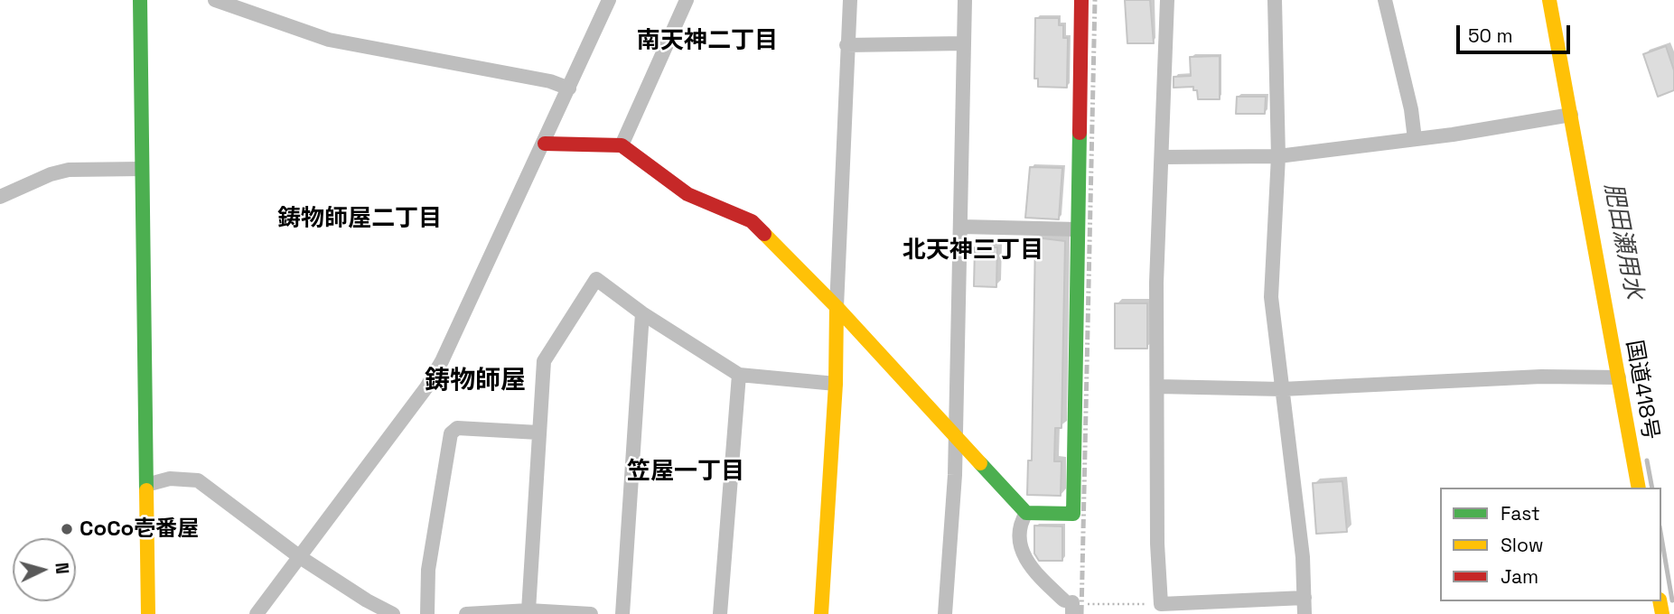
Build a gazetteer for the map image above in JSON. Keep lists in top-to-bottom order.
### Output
{
  "streets": {
    "main road": ["国道418号"]
  },
  "districts": [
    "南天神二丁目",
    "鋳物師屋二丁目",
    "北天神三丁目",
    "鋳物師屋",
    "笠屋一丁目"
  ],
  "water": ["肥田瀬用水"],
  "places": ["CoCo壱番屋"],
  "legend": ["Fast", "Slow", "Jam"],
  "scale_bar": "50 m",
  "north": "right"
}
